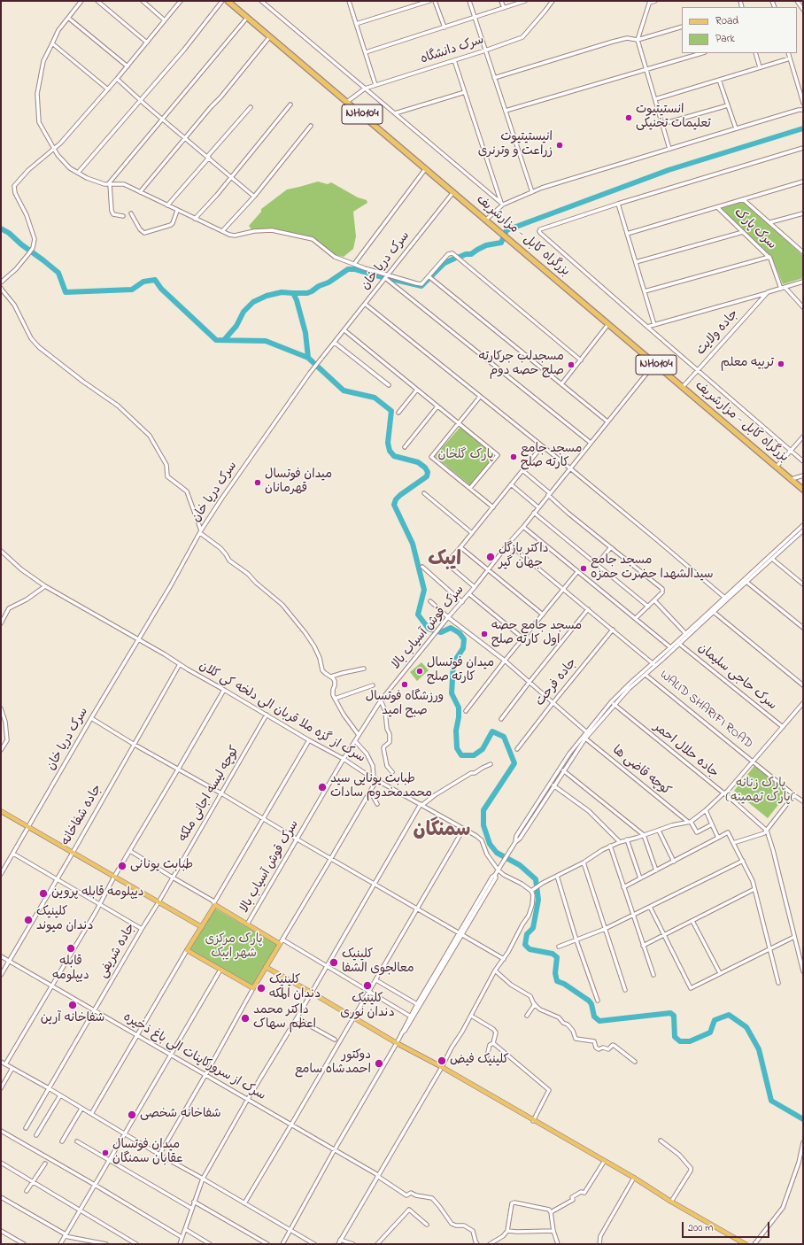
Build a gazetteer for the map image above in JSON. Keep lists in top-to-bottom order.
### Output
{
  "streets": {
    "highway": ["NH0104", "بزرگراه کابل - مزارشریف"],
    "street": [
      "سرک دانشگاه",
      "سرک پارک",
      "سرک دریا خان",
      "جاده ولایت",
      "سرک قوش آسیاب بالا",
      "سرک حاجی سلیمان",
      "جاده فرحت",
      "WALID SHARIFI ROAD",
      "سرک از گزه ملا قربان الی دلخه کی کلان",
      "جاده حلال احمر",
      "کوچه قاضی ها",
      "کوچه لیسه اجانی ملکه",
      "جاده شفاخانه",
      "جاده شریفی",
      "سرک از سرورکاینات الی باغ ذخیره"
    ]
  },
  "crossings": [
    ["سرک دانشگاه", "بزرگراه کابل - مزارشریف"],
    ["سرک پارک", "جاده ولایت"],
    ["بزرگراه کابل - مزارشریف", "سرک دریا خان"],
    ["بزرگراه کابل - مزارشریف", "جاده ولایت"],
    ["بزرگراه کابل - مزارشریف", "سرک قوش آسیاب بالا"],
    ["سرک دریا خان", "سرک از گزه ملا قربان الی دلخه کی کلان"],
    ["سرک قوش آسیاب بالا", "سرک از گزه ملا قربان الی دلخه کی کلان"],
    ["سرک از گزه ملا قربان الی دلخه کی کلان", "کوچه لیسه اجانی ملکه"],
    ["سرک از گزه ملا قربان الی دلخه کی کلان", "جاده شفاخانه"],
    ["کوچه لیسه اجانی ملکه", "جاده شریفی"],
    ["جاده شفاخانه", "سرک از سرورکاینات الی باغ ذخیره"],
    ["جاده شریفی", "سرک از سرورکاینات الی باغ ذخیره"]
  ],
  "districts": ["ایبک", "سمنگان"],
  "parks": ["پارک گلخان", "پارک زنانه (پارک تهمینه(", "پارک مرکزی شهر ایبک"],
  "places": [
    "انستیتیوت تعلیمات تخنیکی",
    "انیستیتیوت زراعت و وترنری",
    "تربیه معلم",
    "مسجدلب جرکارته صلح حصه دوم",
    "مسجد جامع کارته صلح",
    "میدان فوتسال قهرمانان",
    "داکتر بازگل جهان گیر",
    "مسجد جامع سیدالشهدا حضرت حمزه",
    "مسجد جامع حصه اول کارته صلح",
    "میدان فوتسال کارته صلح",
    "ورزشگاه فوتسال صبح امید",
    "طبابت یونایی سید محمدمخدوم سادات",
    "طبابت یونانی",
    "دیپلومه قابله پروین",
    "کلینیک دندان میوند",
    "قابله دیپلومه",
    "کلینیک معالجوی الشفا",
    "کلینیک دندان نوری",
    "کلینیک دندان المکه",
    "شفاخانه آرین",
    "داکتر محمد اعظم سهاک",
    "کلینیک فیض",
    "دوکتور احمدشاه سامع",
    "شفاخانه شخصی",
    "میدان فوتسال عقابان سمنگان"
  ],
  "legend": ["Road", "Park"],
  "scale_bar": "200 m"
}
